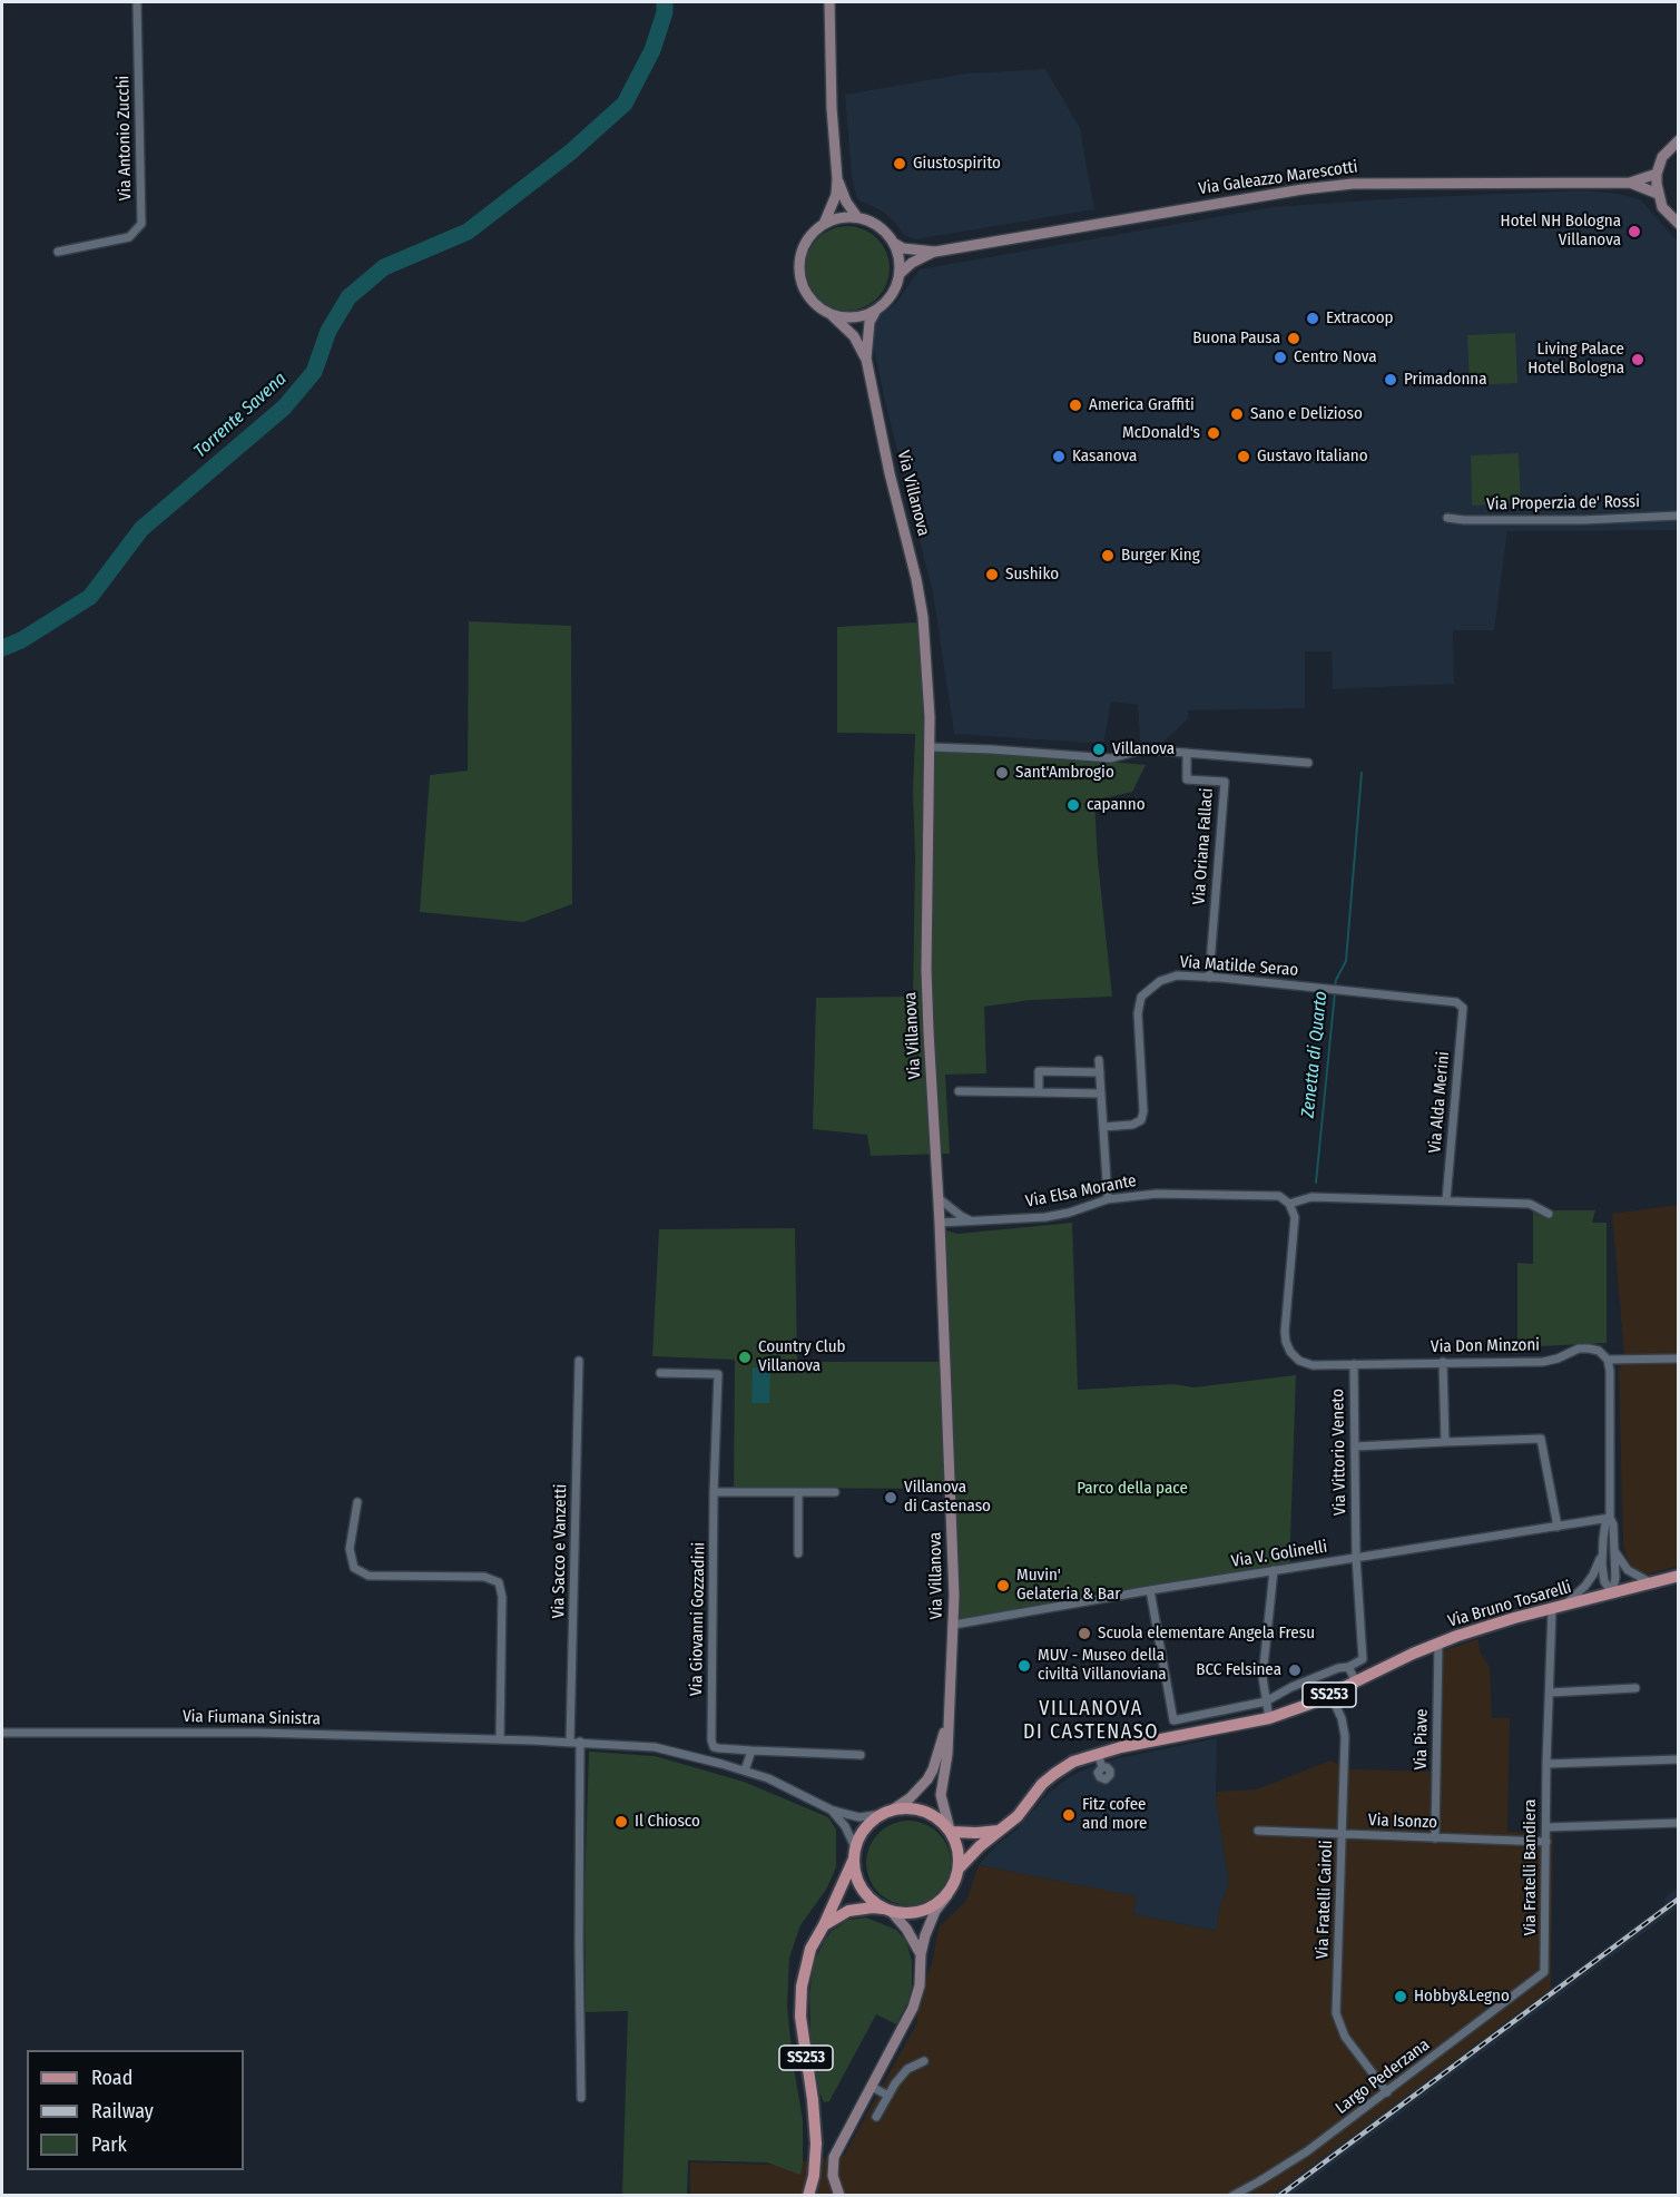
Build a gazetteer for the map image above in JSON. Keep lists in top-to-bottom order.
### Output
{
  "streets": {
    "main road": [
      "Via Galeazzo Marescotti",
      "Via Villanova",
      "Via Bruno Tosarelli",
      "SS253"
    ],
    "street": [
      "Via Antonio Zucchi",
      "Via Properzia de' Rossi",
      "Via Oriana Fallaci",
      "Via Matilde Serao",
      "Via Alda Merini",
      "Via Elsa Morante",
      "Via Don Minzoni",
      "Via Vittorio Veneto",
      "Via Sacco e Vanzetti",
      "Via V. Golinelli",
      "Via Giovanni Gozzadini",
      "Via Fiumana Sinistra",
      "Via Piave",
      "Via Isonzo",
      "Via Fratelli Bandiera",
      "Via Fratelli Cairoli",
      "Largo Pederzana"
    ]
  },
  "crossings": [
    ["Via Galeazzo Marescotti", "Via Villanova"],
    ["Via Villanova", "Via Elsa Morante"],
    ["Via Villanova", "Via V. Golinelli"],
    ["Via Villanova", "Via Bruno Tosarelli"],
    ["Via Villanova", "SS253"],
    ["Via Villanova", "Via Fiumana Sinistra"],
    ["Via Oriana Fallaci", "Via Matilde Serao"],
    ["Via Matilde Serao", "Via Alda Merini"],
    ["Via Elsa Morante", "Via Don Minzoni"],
    ["Via Don Minzoni", "Via Vittorio Veneto"],
    ["Via Vittorio Veneto", "Via V. Golinelli"],
    ["Via Sacco e Vanzetti", "Via Fiumana Sinistra"],
    ["Via Bruno Tosarelli", "SS253"],
    ["Via Bruno Tosarelli", "Via Fiumana Sinistra"],
    ["Via Bruno Tosarelli", "Via Piave"],
    ["Via Bruno Tosarelli", "Via Fratelli Bandiera"],
    ["Via Bruno Tosarelli", "Via Fratelli Cairoli"],
    ["SS253", "Via Fiumana Sinistra"],
    ["Via Piave", "Via Isonzo"],
    ["Via Isonzo", "Via Fratelli Bandiera"],
    ["Via Isonzo", "Via Fratelli Cairoli"],
    ["Via Fratelli Bandiera", "Largo Pederzana"],
    ["Via Fratelli Cairoli", "Largo Pederzana"]
  ],
  "districts": ["VILLANOVA DI CASTENASO"],
  "water": ["Torrente Savena", "Zenetta di Quarto"],
  "parks": ["Parco della pace"],
  "places": [
    "Giustospirito",
    "Hotel NH Bologna Villanova",
    "Extracoop",
    "Buona Pausa",
    "Centro Nova",
    "Living Palace Hotel Bologna",
    "Primadonna",
    "America Graffiti",
    "Sano e Delizioso",
    "McDonald's",
    "Kasanova",
    "Gustavo Italiano",
    "Burger King",
    "Sushiko",
    "Villanova",
    "Sant'Ambrogio",
    "capanno",
    "Country Club Villanova",
    "Villanova di Castenaso",
    "Muvin' Gelateria & Bar",
    "Scuola elementare Angela Fresu",
    "MUV - Museo della civiltà Villanoviana",
    "BCC Felsinea",
    "Fitz cofee and more",
    "Il Chiosco",
    "Hobby&Legno"
  ],
  "legend": ["Road", "Railway", "Park"]
}
